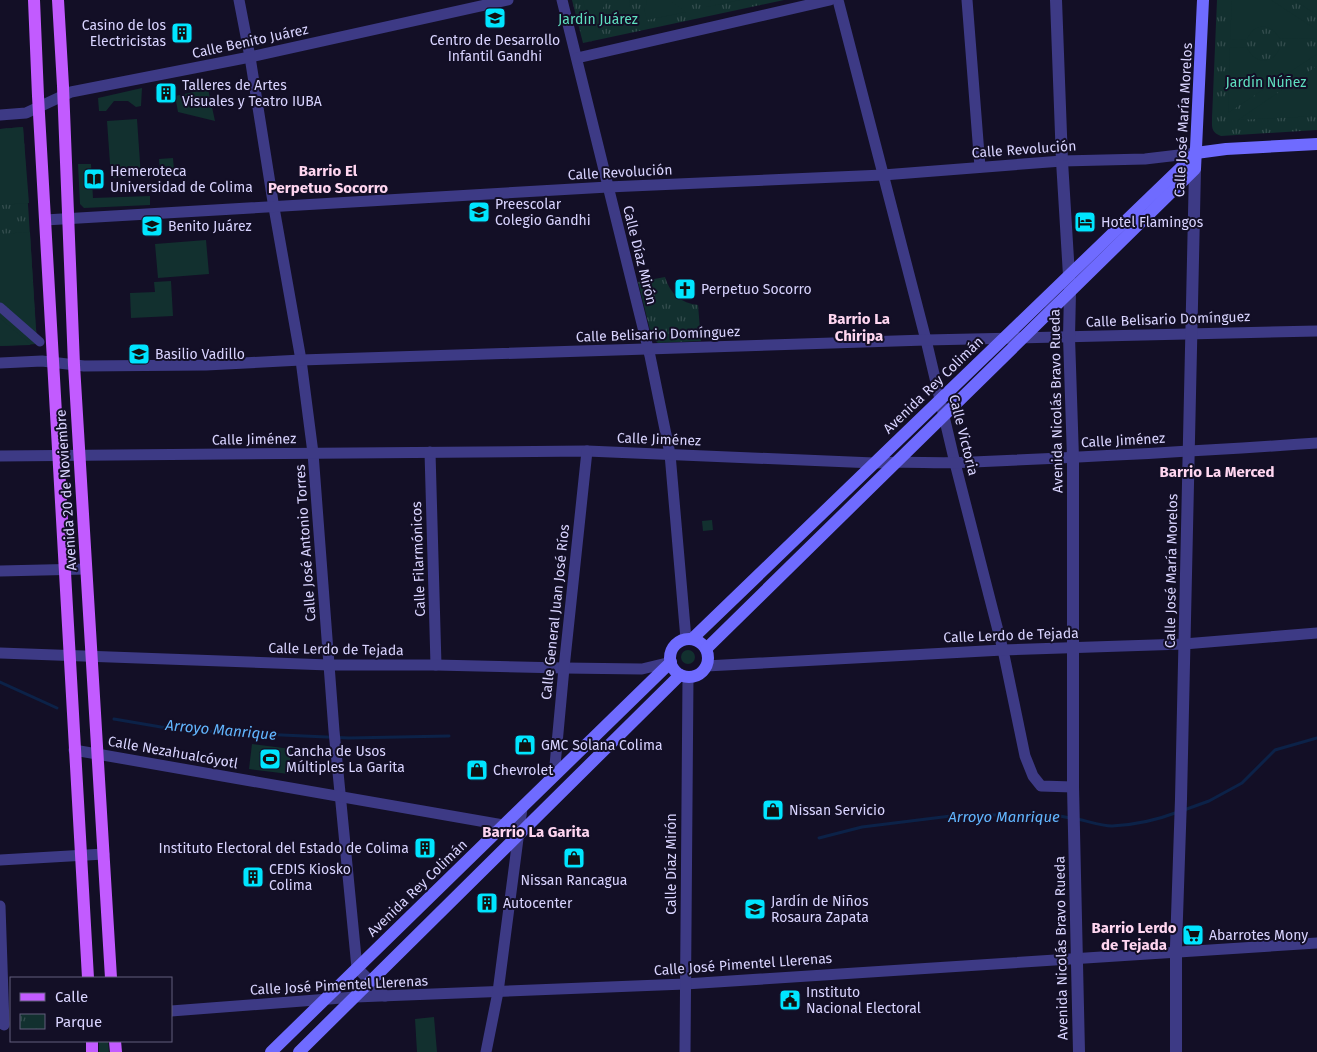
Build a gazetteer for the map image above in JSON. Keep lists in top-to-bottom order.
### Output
{
  "streets": {
    "main road": ["Calle José María Morelos", "Avenida Rey Colimán", "Avenida 20 de Noviembre"],
    "street": [
      "Calle Benito Juárez",
      "Calle Revolución",
      "Calle Díaz Mirón",
      "Calle Belisario Domínguez",
      "Avenida Nicolás Bravo Rueda",
      "Calle Victoria",
      "Calle Jiménez",
      "Calle José Antonio Torres",
      "Calle Filarmónicos",
      "Calle General Juan José Ríos",
      "Calle Lerdo de Tejada",
      "Calle Nezahualcóyotl",
      "Calle José Pimentel Llerenas"
    ]
  },
  "crossings": [
    ["Calle Benito Juárez", "Avenida 20 de Noviembre"],
    ["Calle Benito Juárez", "Calle José Antonio Torres"],
    ["Calle José María Morelos", "Calle Revolución"],
    ["Calle José María Morelos", "Calle Belisario Domínguez"],
    ["Calle José María Morelos", "Avenida Rey Colimán"],
    ["Calle José María Morelos", "Calle Jiménez"],
    ["Calle José María Morelos", "Calle Lerdo de Tejada"],
    ["Calle José María Morelos", "Calle José Pimentel Llerenas"],
    ["Calle Revolución", "Calle Díaz Mirón"],
    ["Calle Revolución", "Avenida Rey Colimán"],
    ["Calle Revolución", "Avenida Nicolás Bravo Rueda"],
    ["Calle Revolución", "Calle Victoria"],
    ["Calle Revolución", "Avenida 20 de Noviembre"],
    ["Calle Revolución", "Calle José Antonio Torres"],
    ["Calle Díaz Mirón", "Calle Belisario Domínguez"],
    ["Calle Díaz Mirón", "Avenida Rey Colimán"],
    ["Calle Díaz Mirón", "Calle Jiménez"],
    ["Calle Díaz Mirón", "Calle Lerdo de Tejada"],
    ["Calle Díaz Mirón", "Calle José Pimentel Llerenas"],
    ["Calle Belisario Domínguez", "Avenida Rey Colimán"],
    ["Calle Belisario Domínguez", "Avenida Nicolás Bravo Rueda"],
    ["Calle Belisario Domínguez", "Calle Victoria"],
    ["Calle Belisario Domínguez", "Avenida 20 de Noviembre"],
    ["Calle Belisario Domínguez", "Calle José Antonio Torres"],
    ["Avenida Rey Colimán", "Avenida Nicolás Bravo Rueda"],
    ["Avenida Rey Colimán", "Calle Victoria"],
    ["Avenida Rey Colimán", "Calle Jiménez"],
    ["Avenida Rey Colimán", "Calle José Antonio Torres"],
    ["Avenida Rey Colimán", "Calle General Juan José Ríos"],
    ["Avenida Rey Colimán", "Calle Lerdo de Tejada"],
    ["Avenida Rey Colimán", "Calle Nezahualcóyotl"],
    ["Avenida Rey Colimán", "Calle José Pimentel Llerenas"],
    ["Avenida Nicolás Bravo Rueda", "Calle Victoria"],
    ["Avenida Nicolás Bravo Rueda", "Calle Jiménez"],
    ["Avenida Nicolás Bravo Rueda", "Calle Lerdo de Tejada"],
    ["Avenida Nicolás Bravo Rueda", "Calle José Pimentel Llerenas"],
    ["Calle Victoria", "Calle Jiménez"],
    ["Calle Victoria", "Calle Lerdo de Tejada"],
    ["Calle Jiménez", "Avenida 20 de Noviembre"],
    ["Calle Jiménez", "Calle José Antonio Torres"],
    ["Calle Jiménez", "Calle Filarmónicos"],
    ["Calle Jiménez", "Calle General Juan José Ríos"],
    ["Avenida 20 de Noviembre", "Calle Lerdo de Tejada"],
    ["Avenida 20 de Noviembre", "Calle Nezahualcóyotl"],
    ["Calle José Antonio Torres", "Calle Lerdo de Tejada"],
    ["Calle José Antonio Torres", "Calle Nezahualcóyotl"],
    ["Calle Filarmónicos", "Calle Lerdo de Tejada"],
    ["Calle General Juan José Ríos", "Calle Lerdo de Tejada"]
  ],
  "districts": [
    "Barrio El Perpetuo Socorro",
    "Barrio La Chiripa",
    "Barrio La Merced",
    "Barrio La Garita",
    "Barrio Lerdo de Tejada"
  ],
  "water": ["Arroyo Manrique"],
  "parks": ["Jardín Juárez", "Jardín Núñez"],
  "places": {
    "school or university": [
      "Centro de Desarrollo Infantil Gandhi",
      "Preescolar Colegio Gandhi",
      "Benito Juárez",
      "Basilio Vadillo",
      "Jardín de Niños Rosaura Zapata"
    ],
    "building": [
      "Casino de los Electricistas",
      "Talleres de Artes Visuales y Teatro IUBA",
      "Instituto Electoral del Estado de Colima",
      "CEDIS Kiosko Colima",
      "Autocenter"
    ],
    "library": ["Hemeroteca Universidad de Colima"],
    "hotel": ["Hotel Flamingos"],
    "church": ["Perpetuo Socorro"],
    "shop": [
      "GMC Solana Colima",
      "Chevrolet",
      "Nissan Servicio",
      "Nissan Rancagua"
    ],
    "sports": ["Cancha de Usos Múltiples La Garita"],
    "supermarket": ["Abarrotes Mony"],
    "public building": ["Instituto Nacional Electoral"]
  },
  "legend": ["Calle", "Parque"]
}
